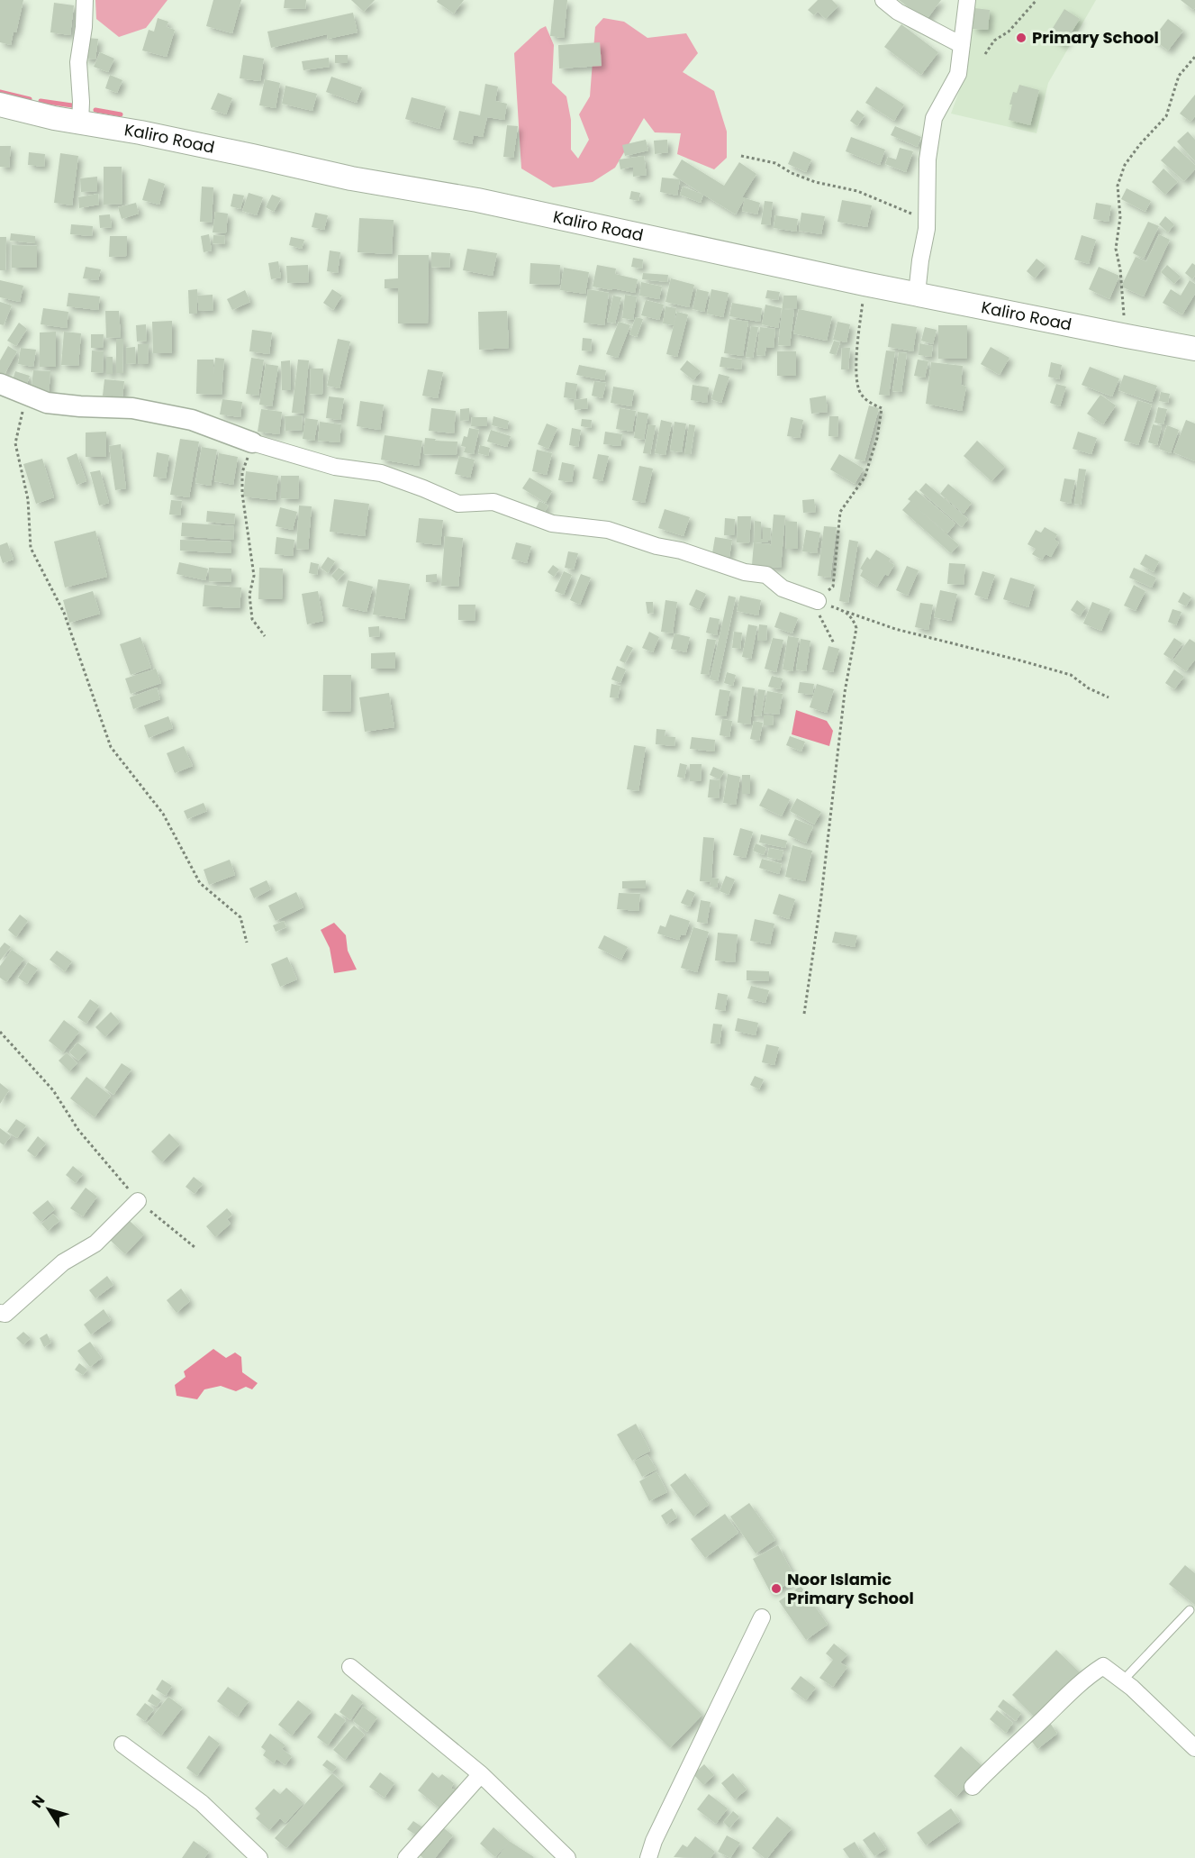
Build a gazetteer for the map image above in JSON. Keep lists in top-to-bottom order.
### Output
{
  "streets": {
    "main road": ["Kaliro Road"]
  },
  "places": ["Primary School", "Noor Islamic Primary School"],
  "north": "top left"
}
